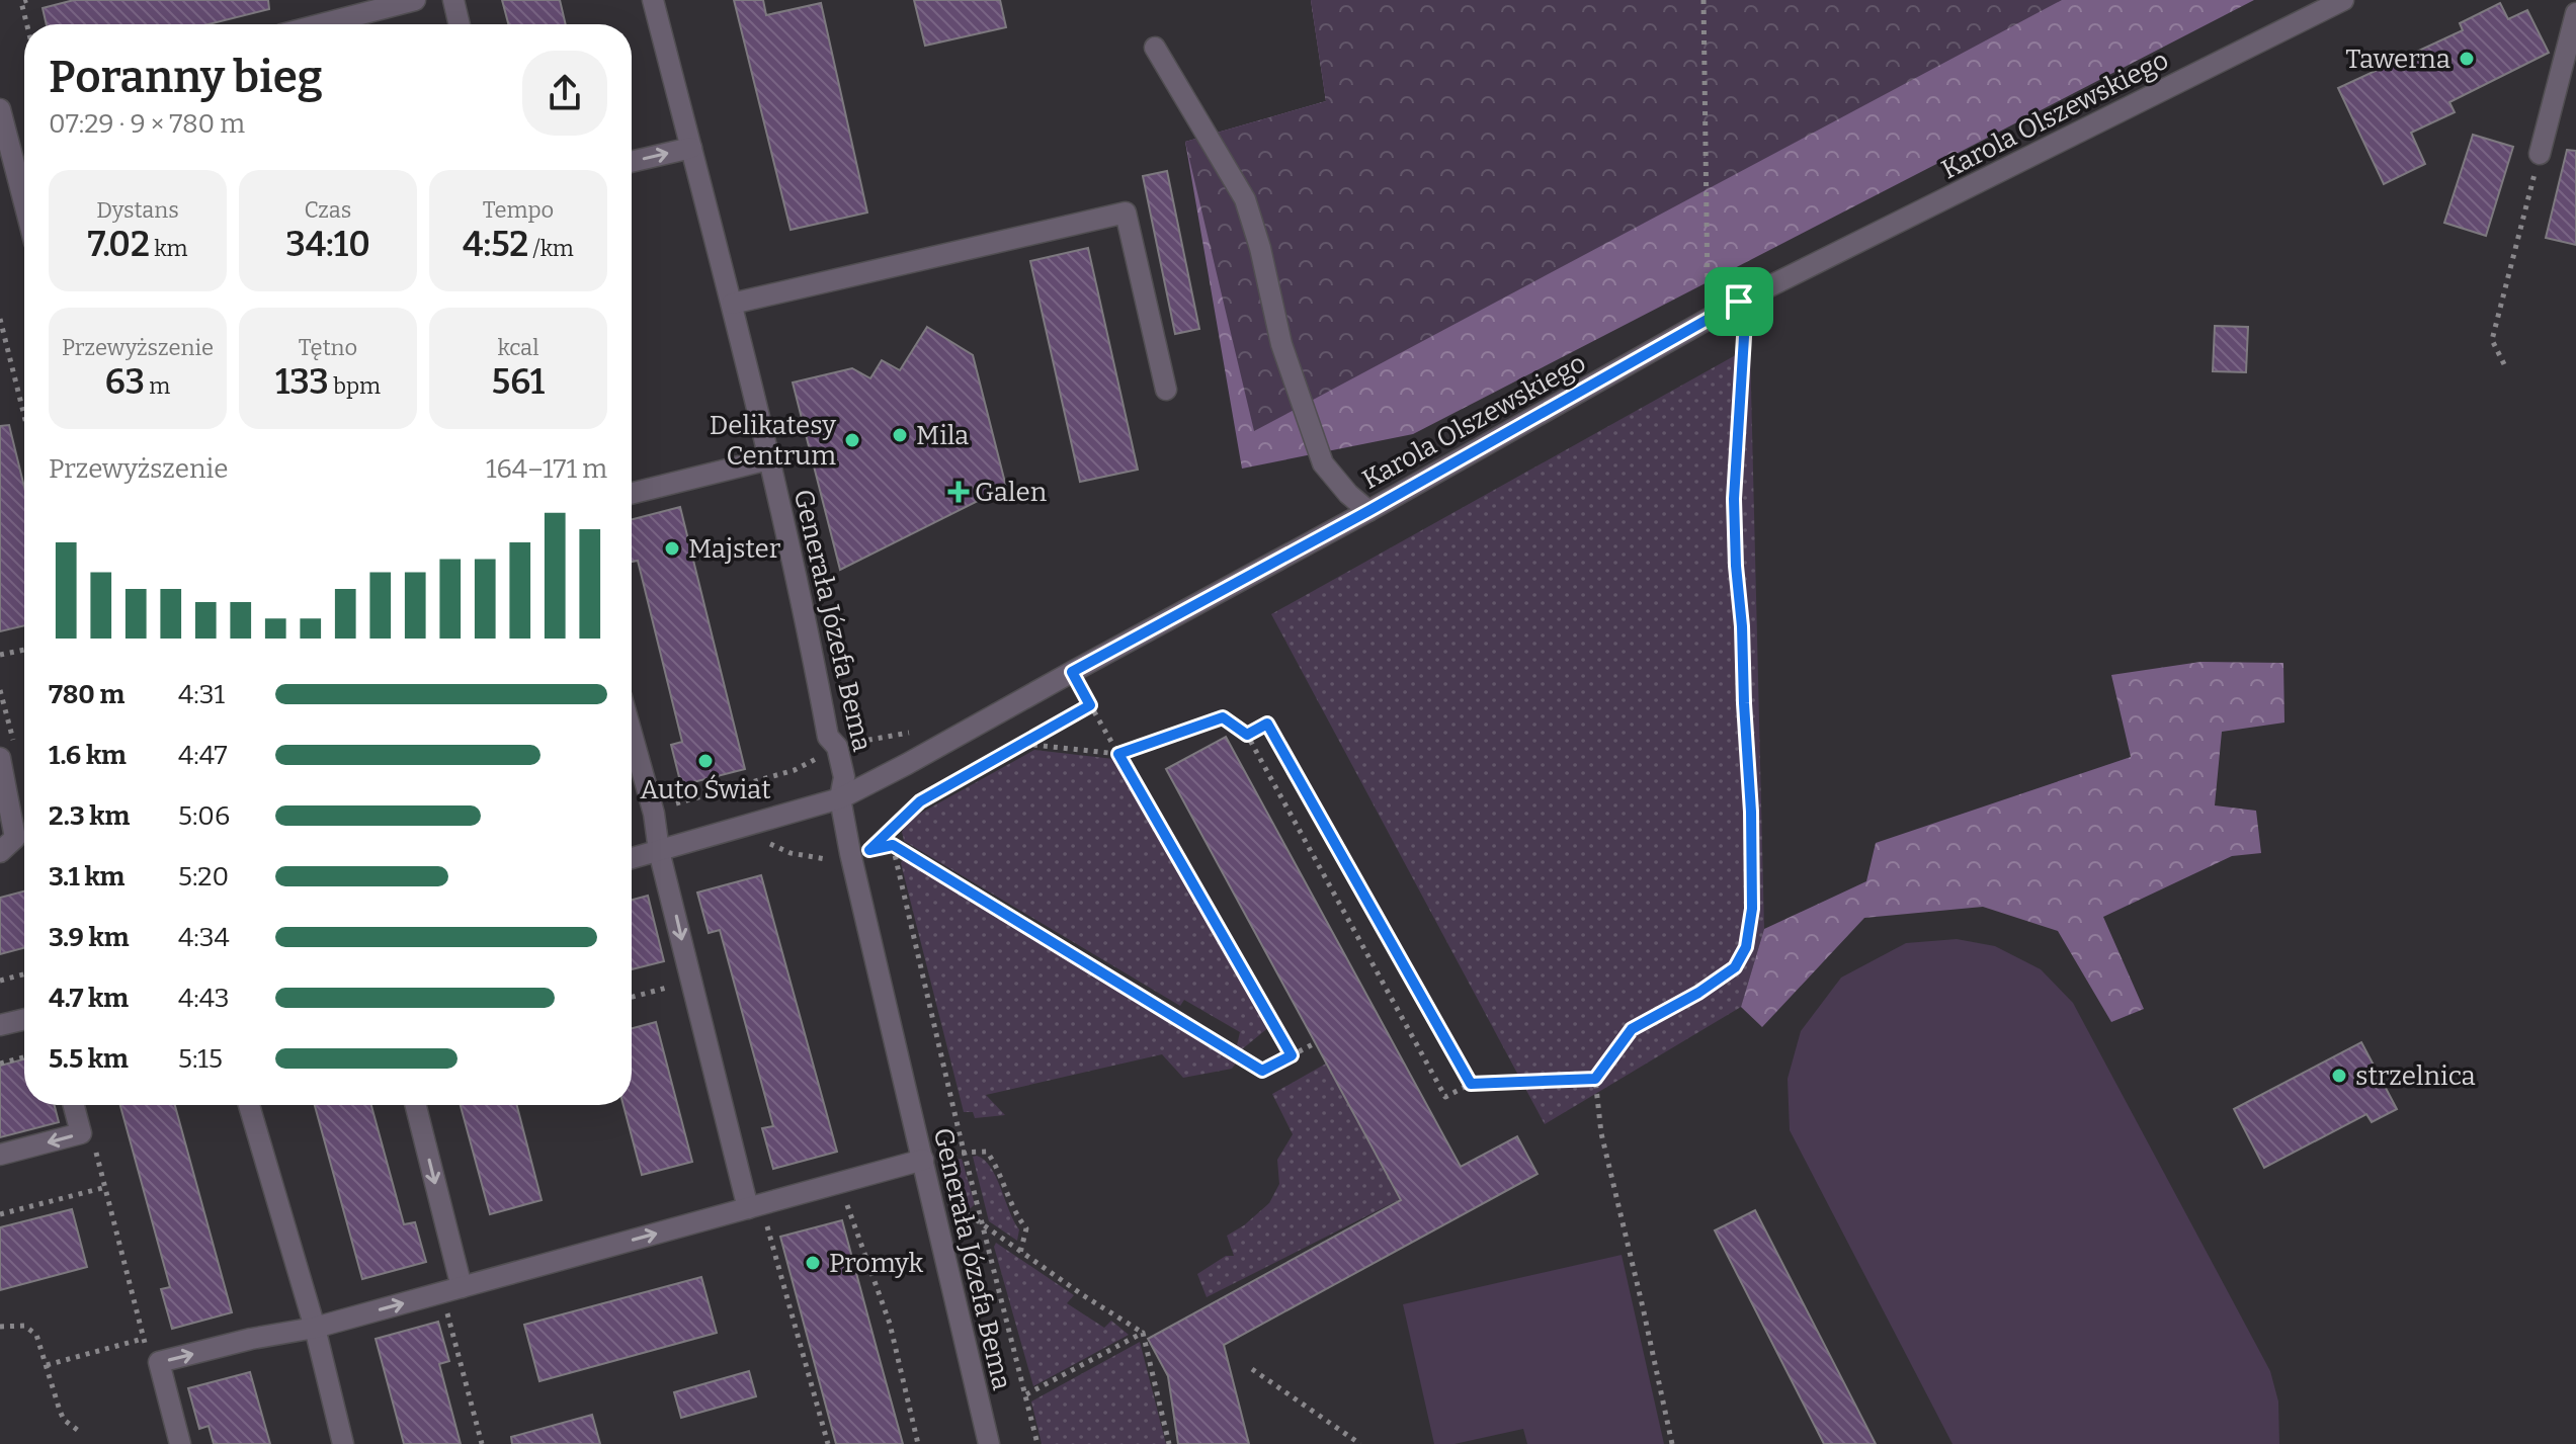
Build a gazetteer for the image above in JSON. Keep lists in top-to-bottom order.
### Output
{
  "streets": {
    "street": ["Karola Olszewskiego", "Generała Józefa Bema"]
  },
  "crossings": [
    ["Karola Olszewskiego", "Generała Józefa Bema"]
  ],
  "places": {
    "other": [
      "Tawerna",
      "Mila",
      "Delikatesy Centrum",
      "Majster",
      "Auto Świat",
      "strzelnica",
      "Promyk"
    ],
    "health": ["Galen"]
  },
  "page": {
    "heading": ["Poranny bieg", "07:29 · 9 × 780 m"],
    "stats": [
      ["Dystans", "7.02 km"],
      ["Czas", "34:10"],
      ["Tempo", "4:52 /km"],
      ["Przewyższenie", "63 m"],
      ["Tętno", "133 bpm"],
      ["kcal", "561"]
    ],
    "chart": ["Przewyższenie", "164–171 m"],
    "list": [
      {
        "name": "780 m",
        "note": "4:31"
      },
      {
        "name": "1.6 km",
        "note": "4:47"
      },
      {
        "name": "2.3 km",
        "note": "5:06"
      },
      {
        "name": "3.1 km",
        "note": "5:20"
      },
      {
        "name": "3.9 km",
        "note": "4:34"
      },
      {
        "name": "4.7 km",
        "note": "4:43"
      },
      {
        "name": "5.5 km",
        "note": "5:15"
      }
    ]
  }
}
